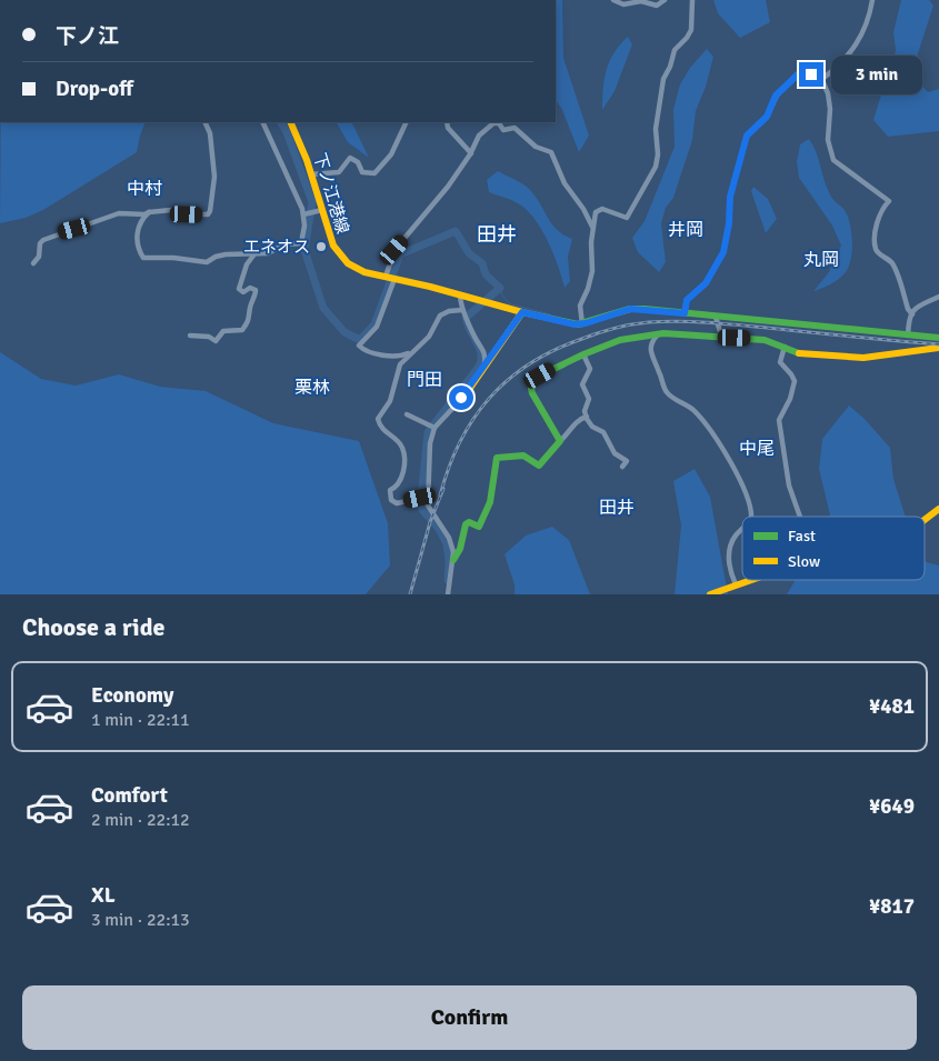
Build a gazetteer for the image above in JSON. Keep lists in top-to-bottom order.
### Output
{
  "streets": {
    "street": ["下ノ江港線"]
  },
  "districts": [
    "中村",
    "井岡",
    "田井",
    "丸岡",
    "門田",
    "栗林",
    "中尾",
    "田井"
  ],
  "places": ["エネオス"],
  "legend": ["Fast", "Slow"],
  "page": {
    "banner": ["下ノ江", "Drop-off"],
    "bubble": "3 min",
    "heading": "Choose a ride",
    "list": [
      {
        "name": "Economy",
        "note": "1 min · 22:11",
        "value": "¥481"
      },
      {
        "name": "Comfort",
        "note": "2 min · 22:12",
        "value": "¥649"
      },
      {
        "name": "XL",
        "note": "3 min · 22:13",
        "value": "¥817"
      }
    ],
    "buttons": "Confirm"
  }
}
